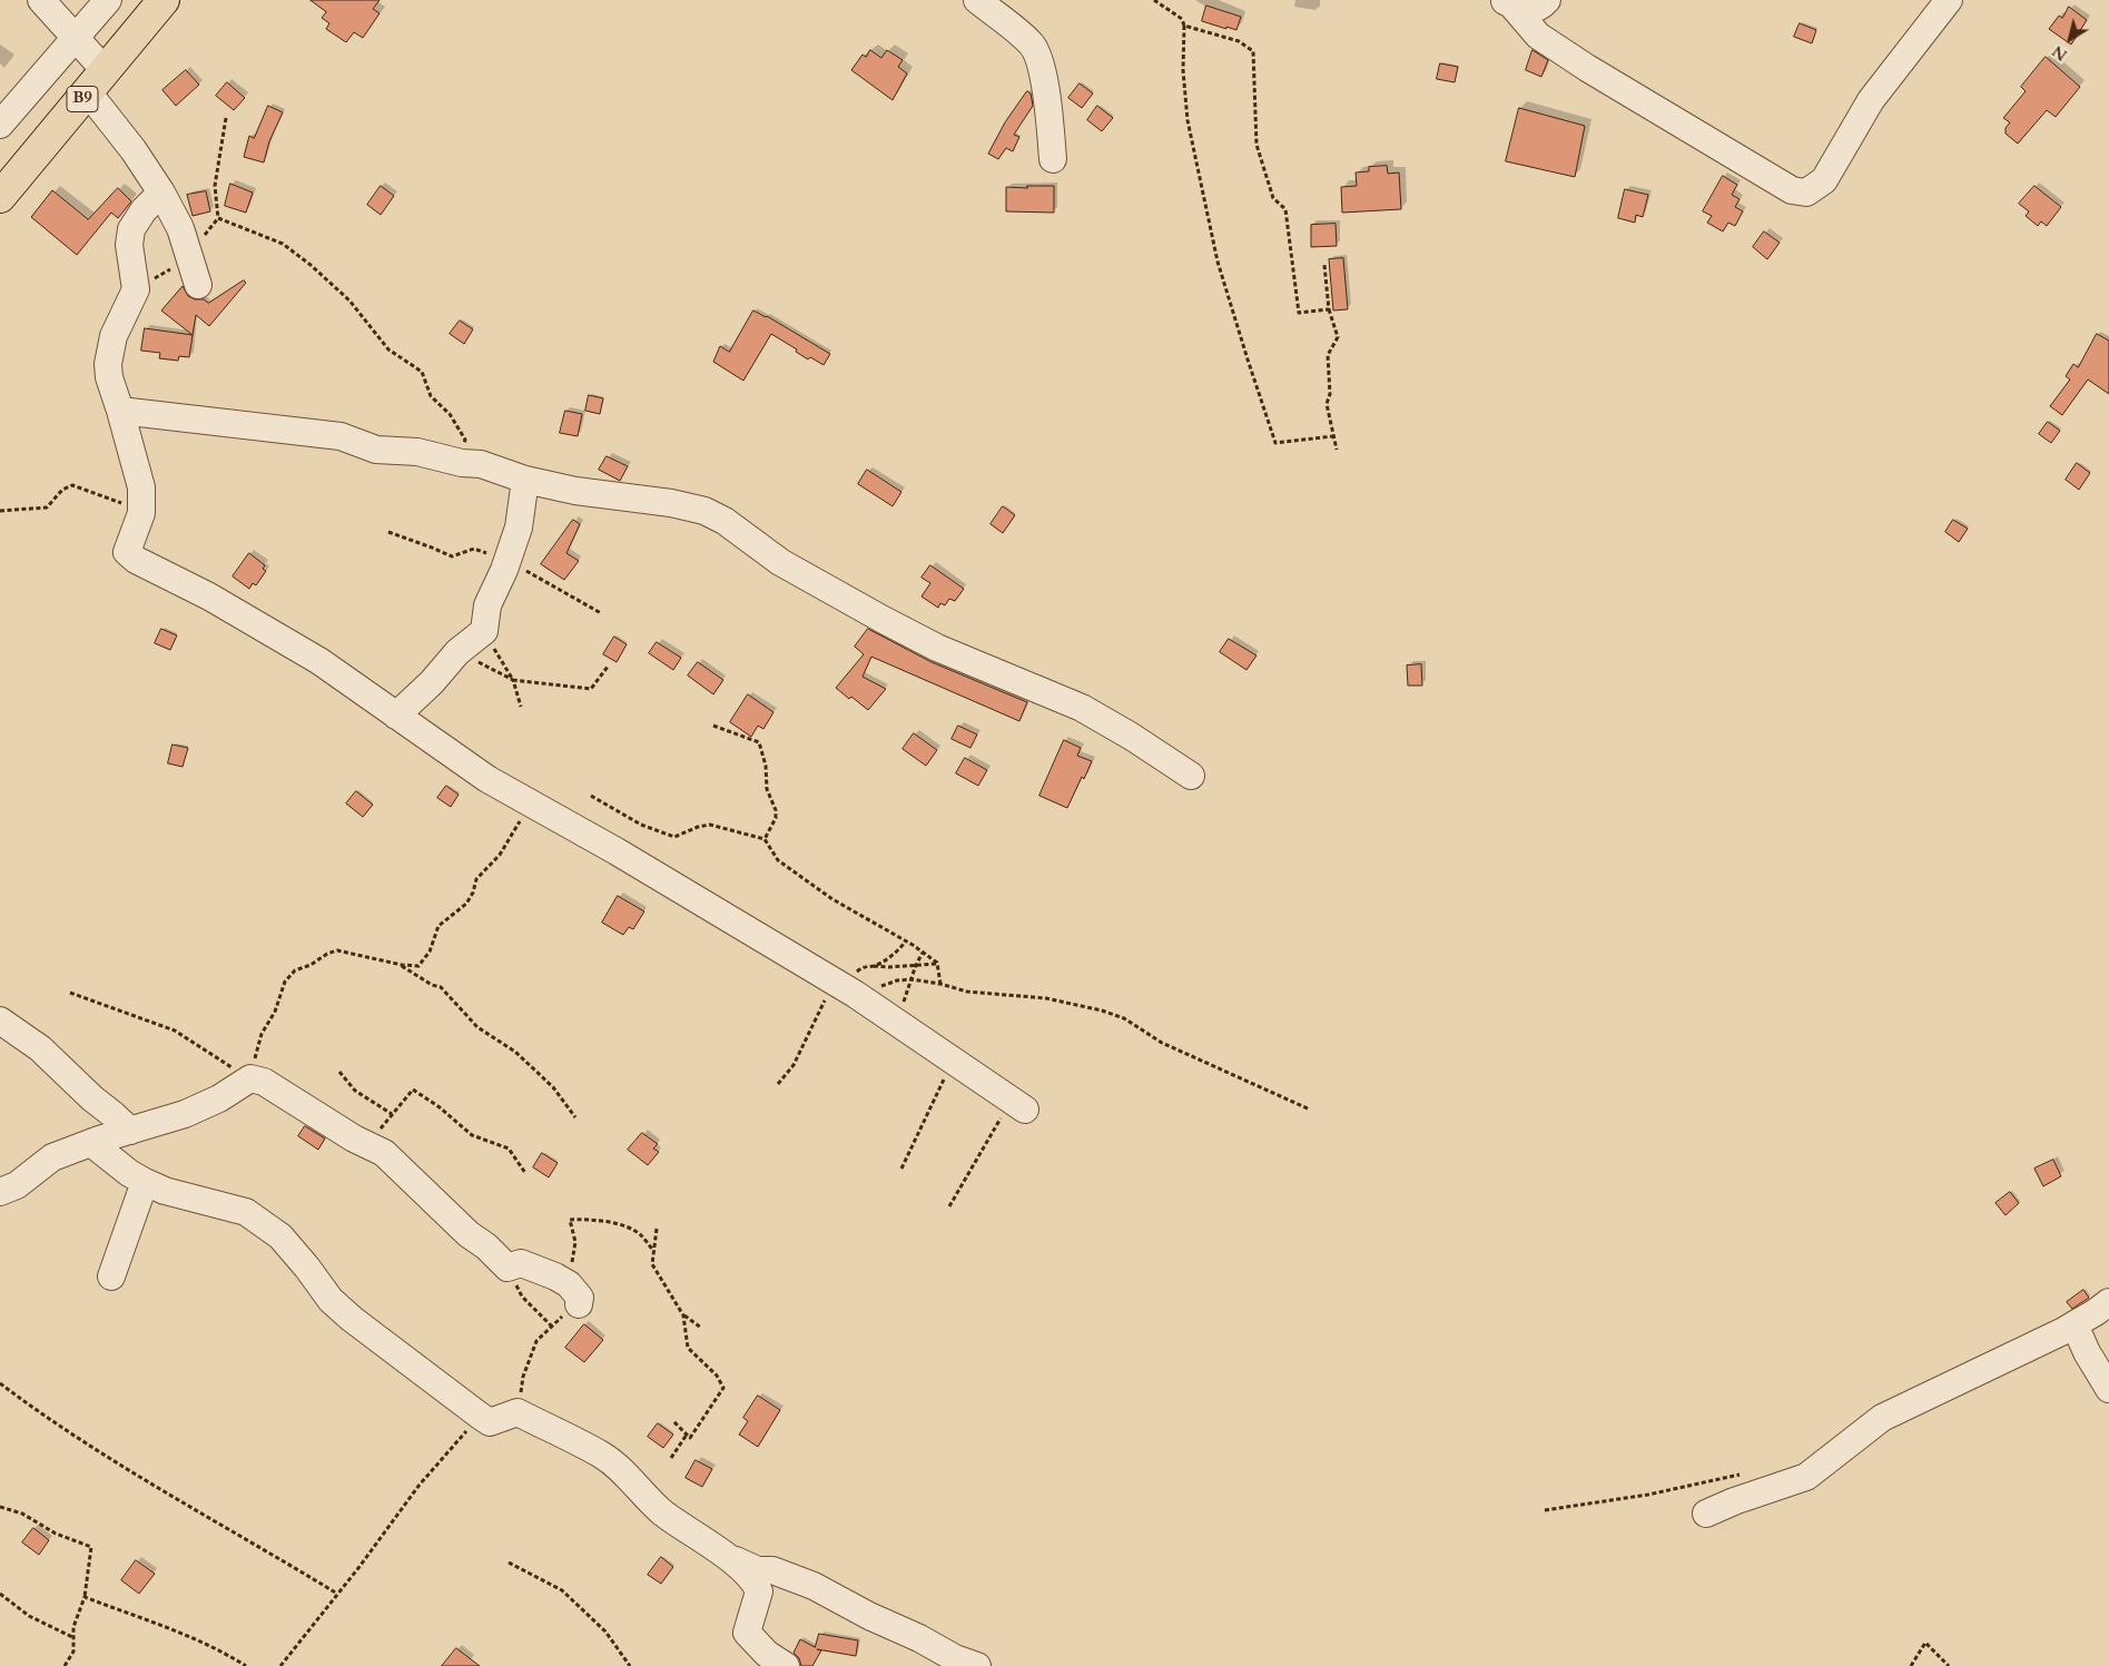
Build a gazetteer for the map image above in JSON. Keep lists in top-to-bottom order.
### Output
{
  "streets": {
    "highway": ["B9"]
  },
  "north": "bottom left"
}
